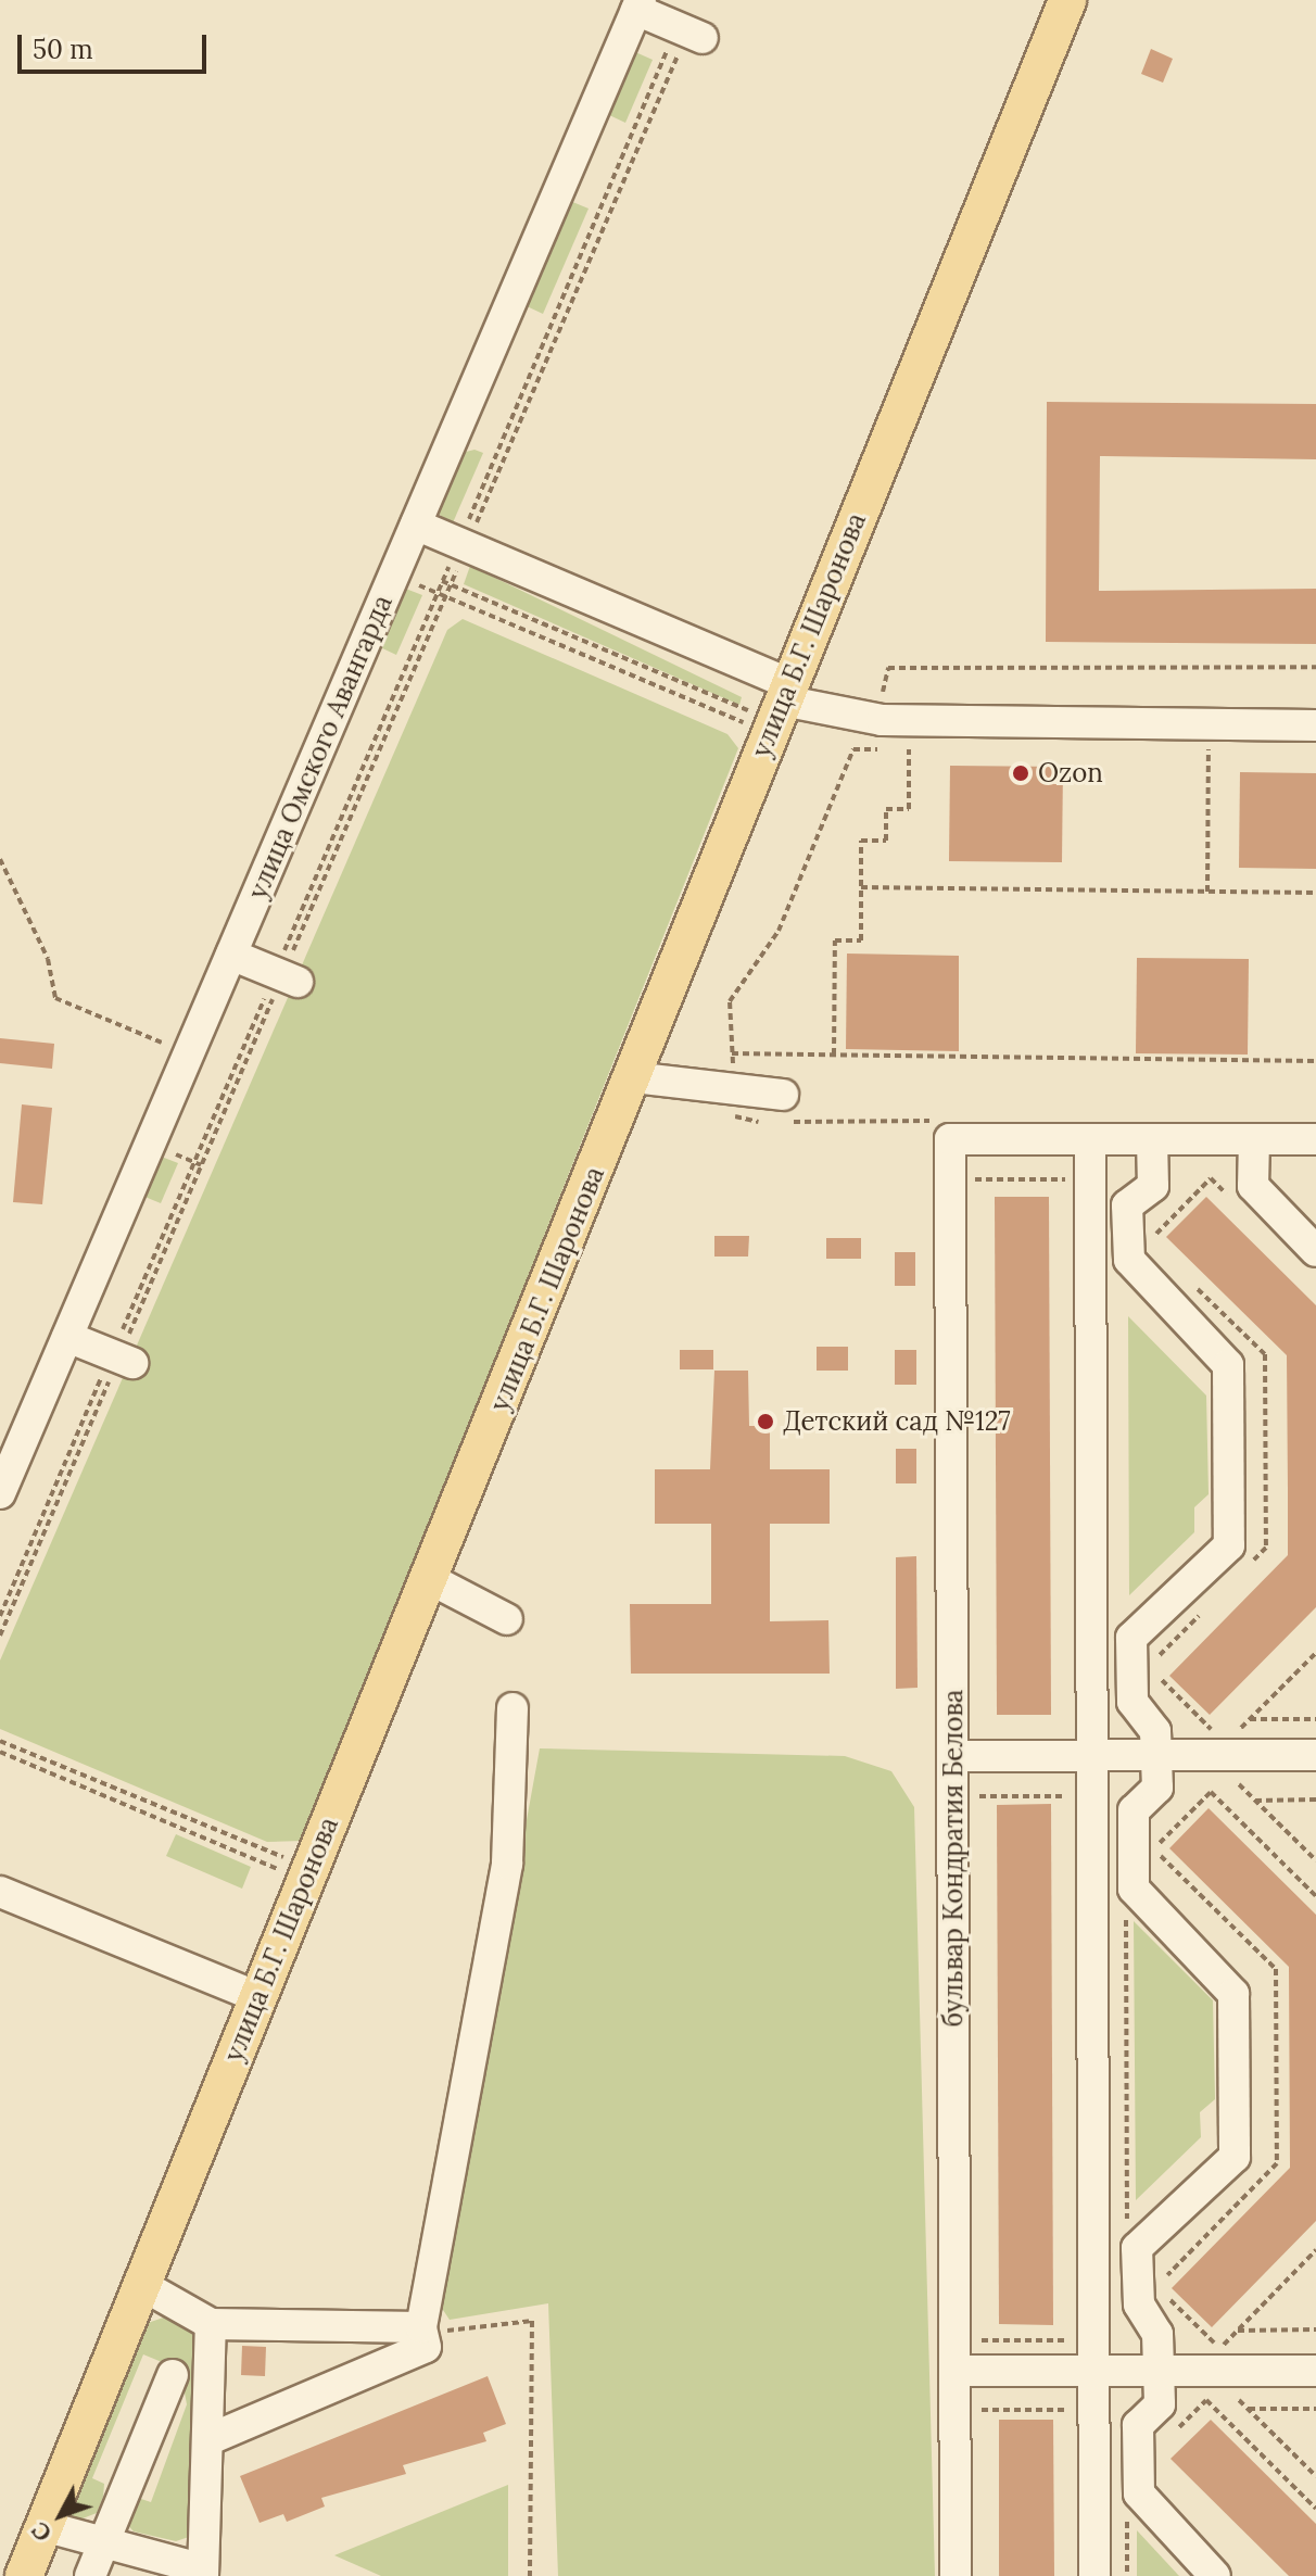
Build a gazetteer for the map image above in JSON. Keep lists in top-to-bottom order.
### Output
{
  "streets": {
    "main road": ["улица Б.Г. Шаронова"],
    "street": ["улица Омского Авангарда", "бульвар Кондратия Белова"]
  },
  "places": ["Ozon", "Детский сад №127"],
  "scale_bar": "50 m",
  "north": "bottom left"
}
